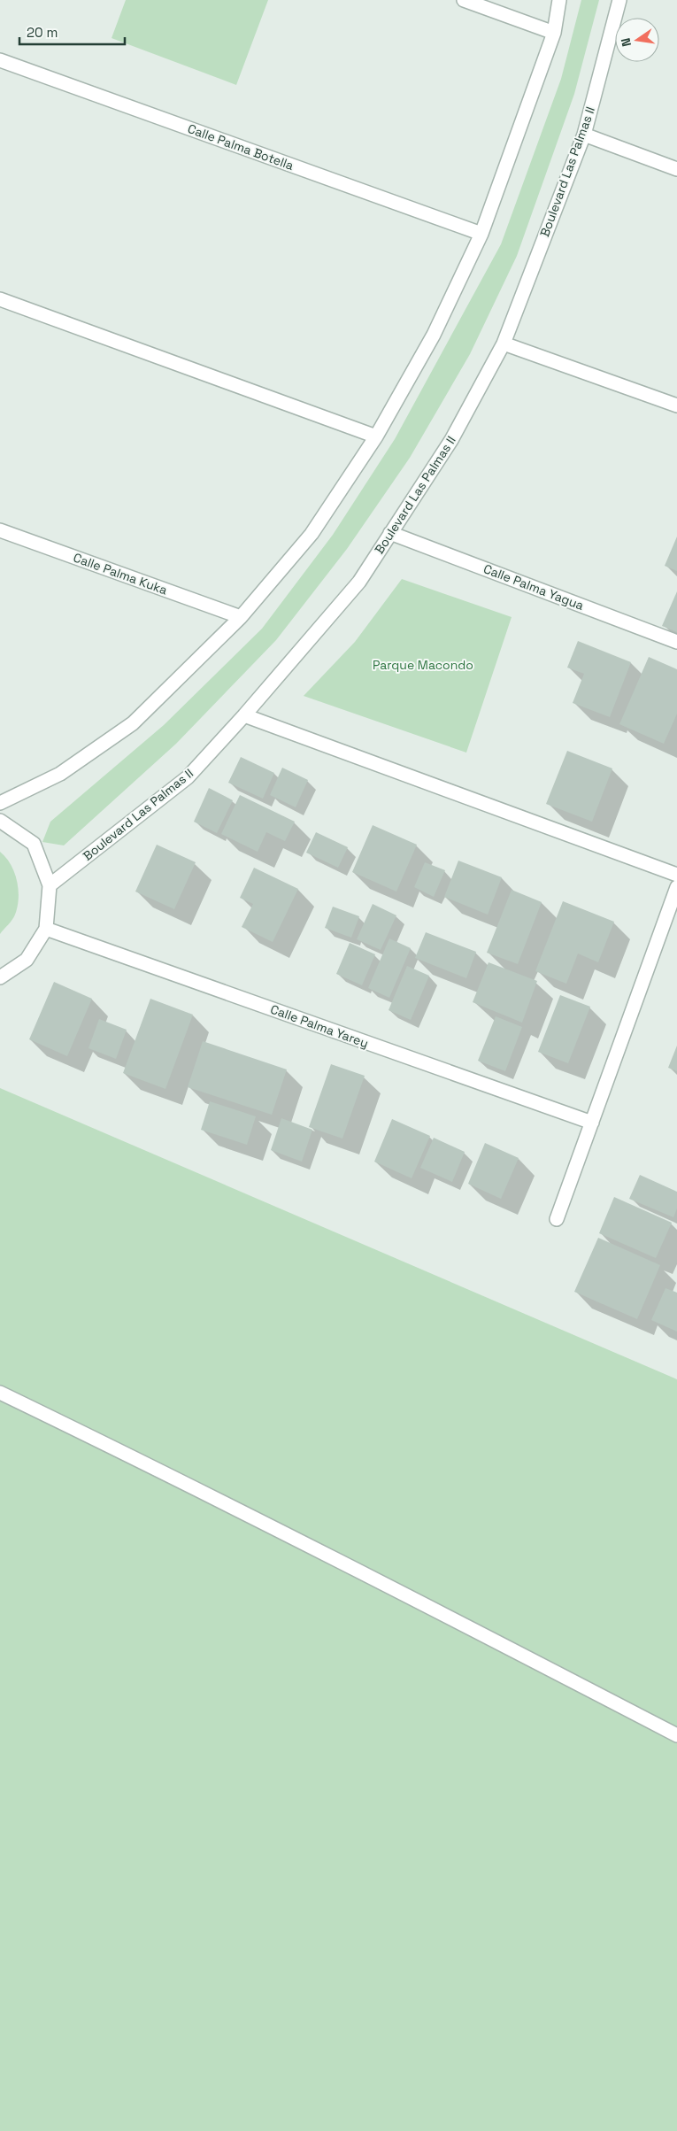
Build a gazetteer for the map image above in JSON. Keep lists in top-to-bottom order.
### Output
{
  "streets": {
    "street": [
      "Calle Palma Botella",
      "Boulevard Las Palmas II",
      "Calle Palma Kuka",
      "Calle Palma Yagua",
      "Calle Palma Yarey"
    ]
  },
  "crossings": [
    ["Boulevard Las Palmas II", "Calle Palma Yagua"]
  ],
  "parks": ["Parque Macondo"],
  "scale_bar": "20 m",
  "north": "left"
}
